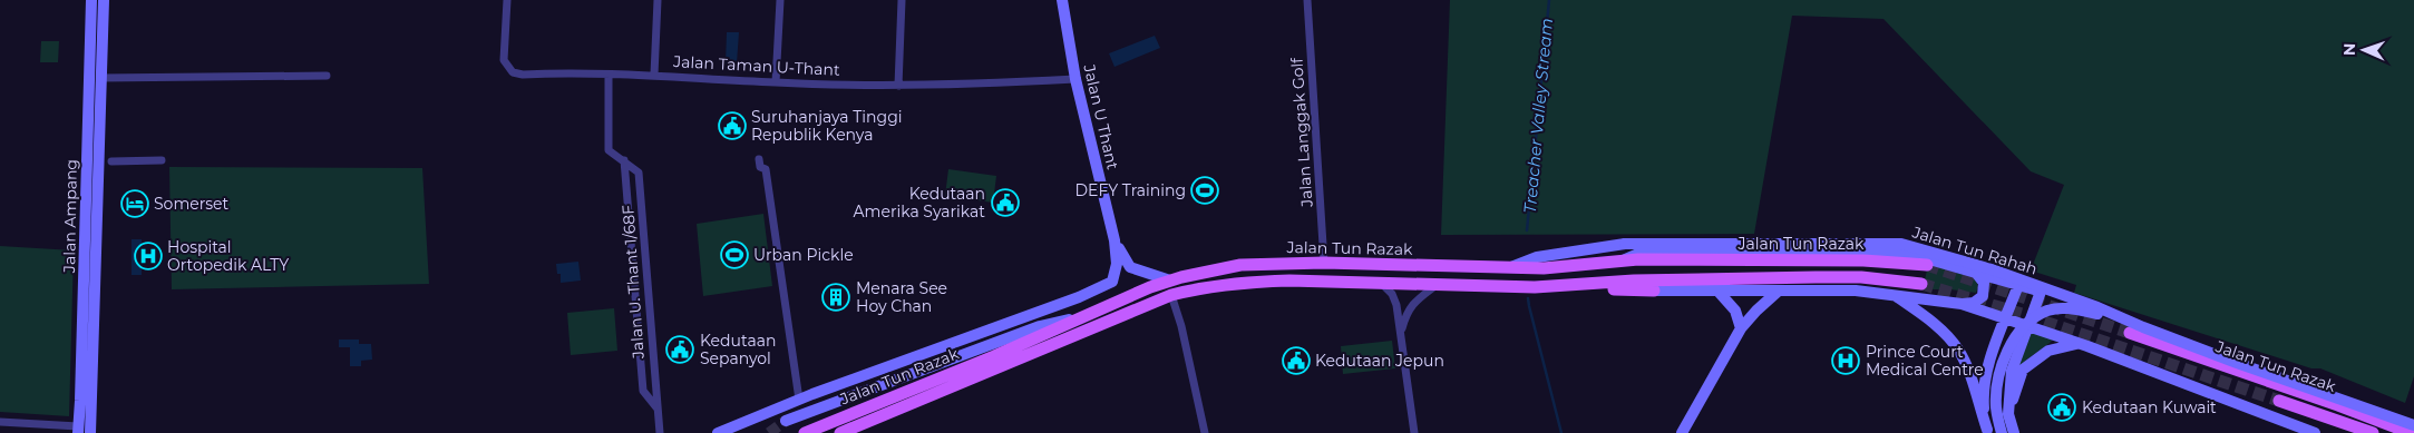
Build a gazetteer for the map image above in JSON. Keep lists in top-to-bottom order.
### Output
{
  "streets": {
    "main road": [
      "Jalan U Thant",
      "Jalan Ampang",
      "Jalan Tun Razak",
      "Jalan Tun Rahah"
    ],
    "street": ["Jalan Taman U-Thant", "Jalan Langgak Golf", "Jalan U. Thant 1/68F"]
  },
  "crossings": [
    ["Jalan Taman U-Thant", "Jalan U Thant"],
    ["Jalan Taman U-Thant", "Jalan U. Thant 1/68F"],
    ["Jalan U Thant", "Jalan Tun Razak"],
    ["Jalan Langgak Golf", "Jalan Tun Razak"],
    ["Jalan Tun Razak", "Jalan Tun Rahah"]
  ],
  "water": ["Treacher Valley Stream"],
  "places": {
    "public building": [
      "Suruhanjaya Tinggi Republik Kenya",
      "Kedutaan Amerika Syarikat",
      "Kedutaan Sepanyol",
      "Kedutaan Jepun",
      "Kedutaan Kuwait"
    ],
    "sports": ["DEFY Training", "Urban Pickle"],
    "hotel": ["Somerset"],
    "hospital": ["Hospital Ortopedik ALTY", "Prince Court Medical Centre"],
    "building": ["Menara See Hoy Chan"]
  },
  "north": "left"
}
